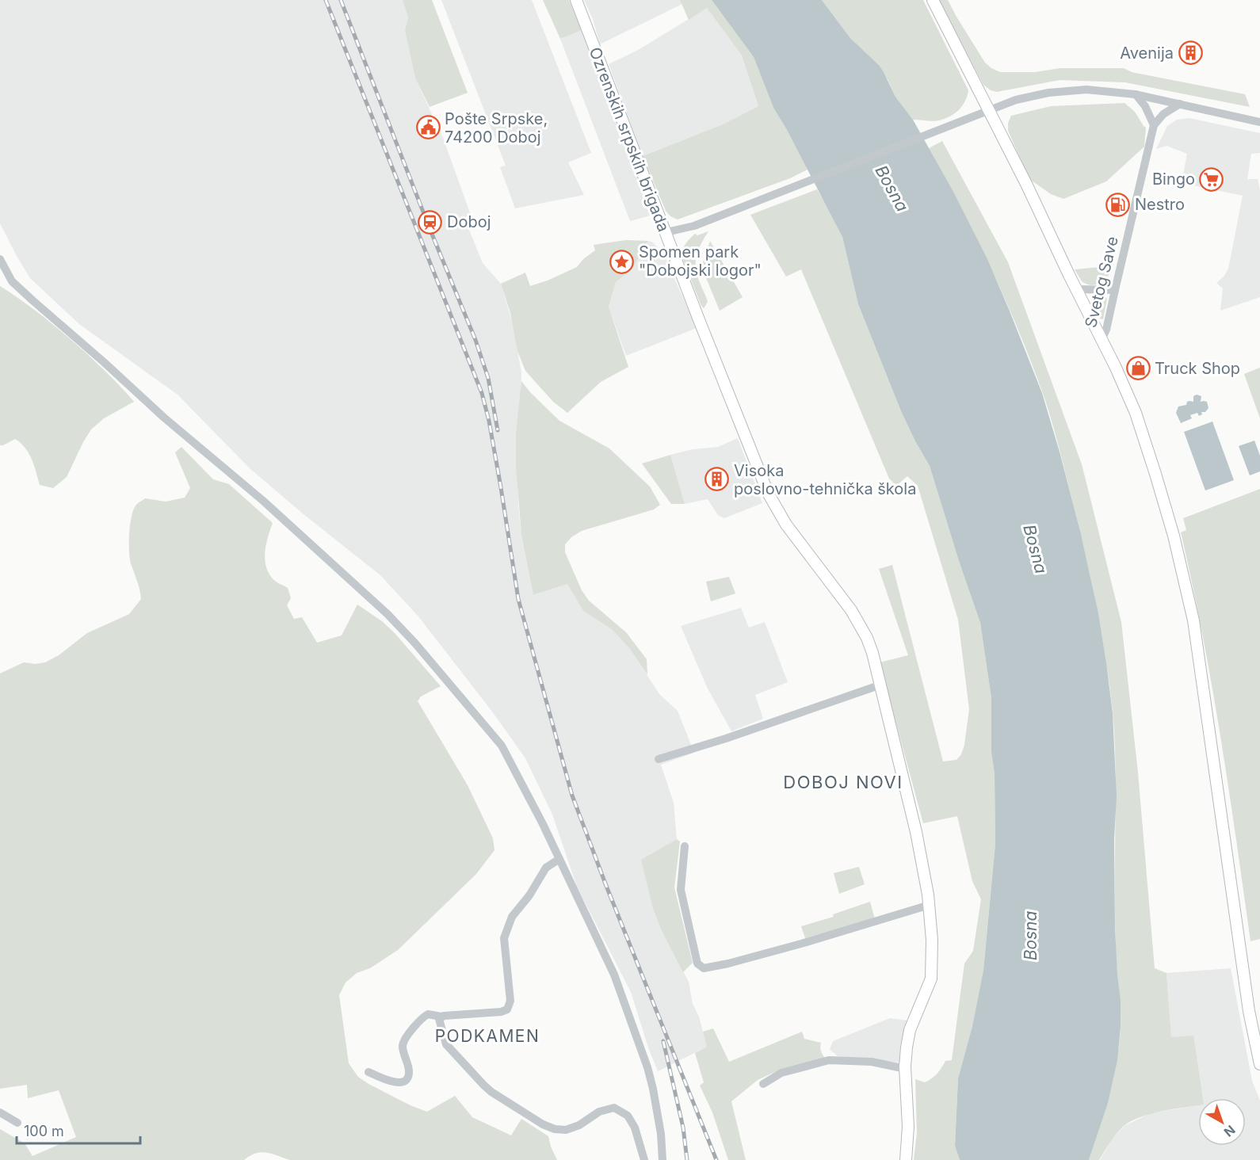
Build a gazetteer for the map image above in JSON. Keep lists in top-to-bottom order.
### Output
{
  "streets": {
    "main road": ["Ozrenskih srpskih brigada"],
    "street": ["Svetog Save"]
  },
  "districts": ["DOBOJ NOVI", "PODKAMEN"],
  "water": ["Bosna"],
  "places": {
    "building": ["Avenija", "Visoka poslovno-tehnička škola"],
    "public building": ["Pošte Srpske, 74200 Doboj"],
    "supermarket": ["Bingo"],
    "fuel station": ["Nestro"],
    "station": ["Doboj"],
    "place": ["Spomen park \"Dobojski logor\""],
    "shop": ["Truck Shop"]
  },
  "scale_bar": "100 m",
  "north": "bottom right"
}
